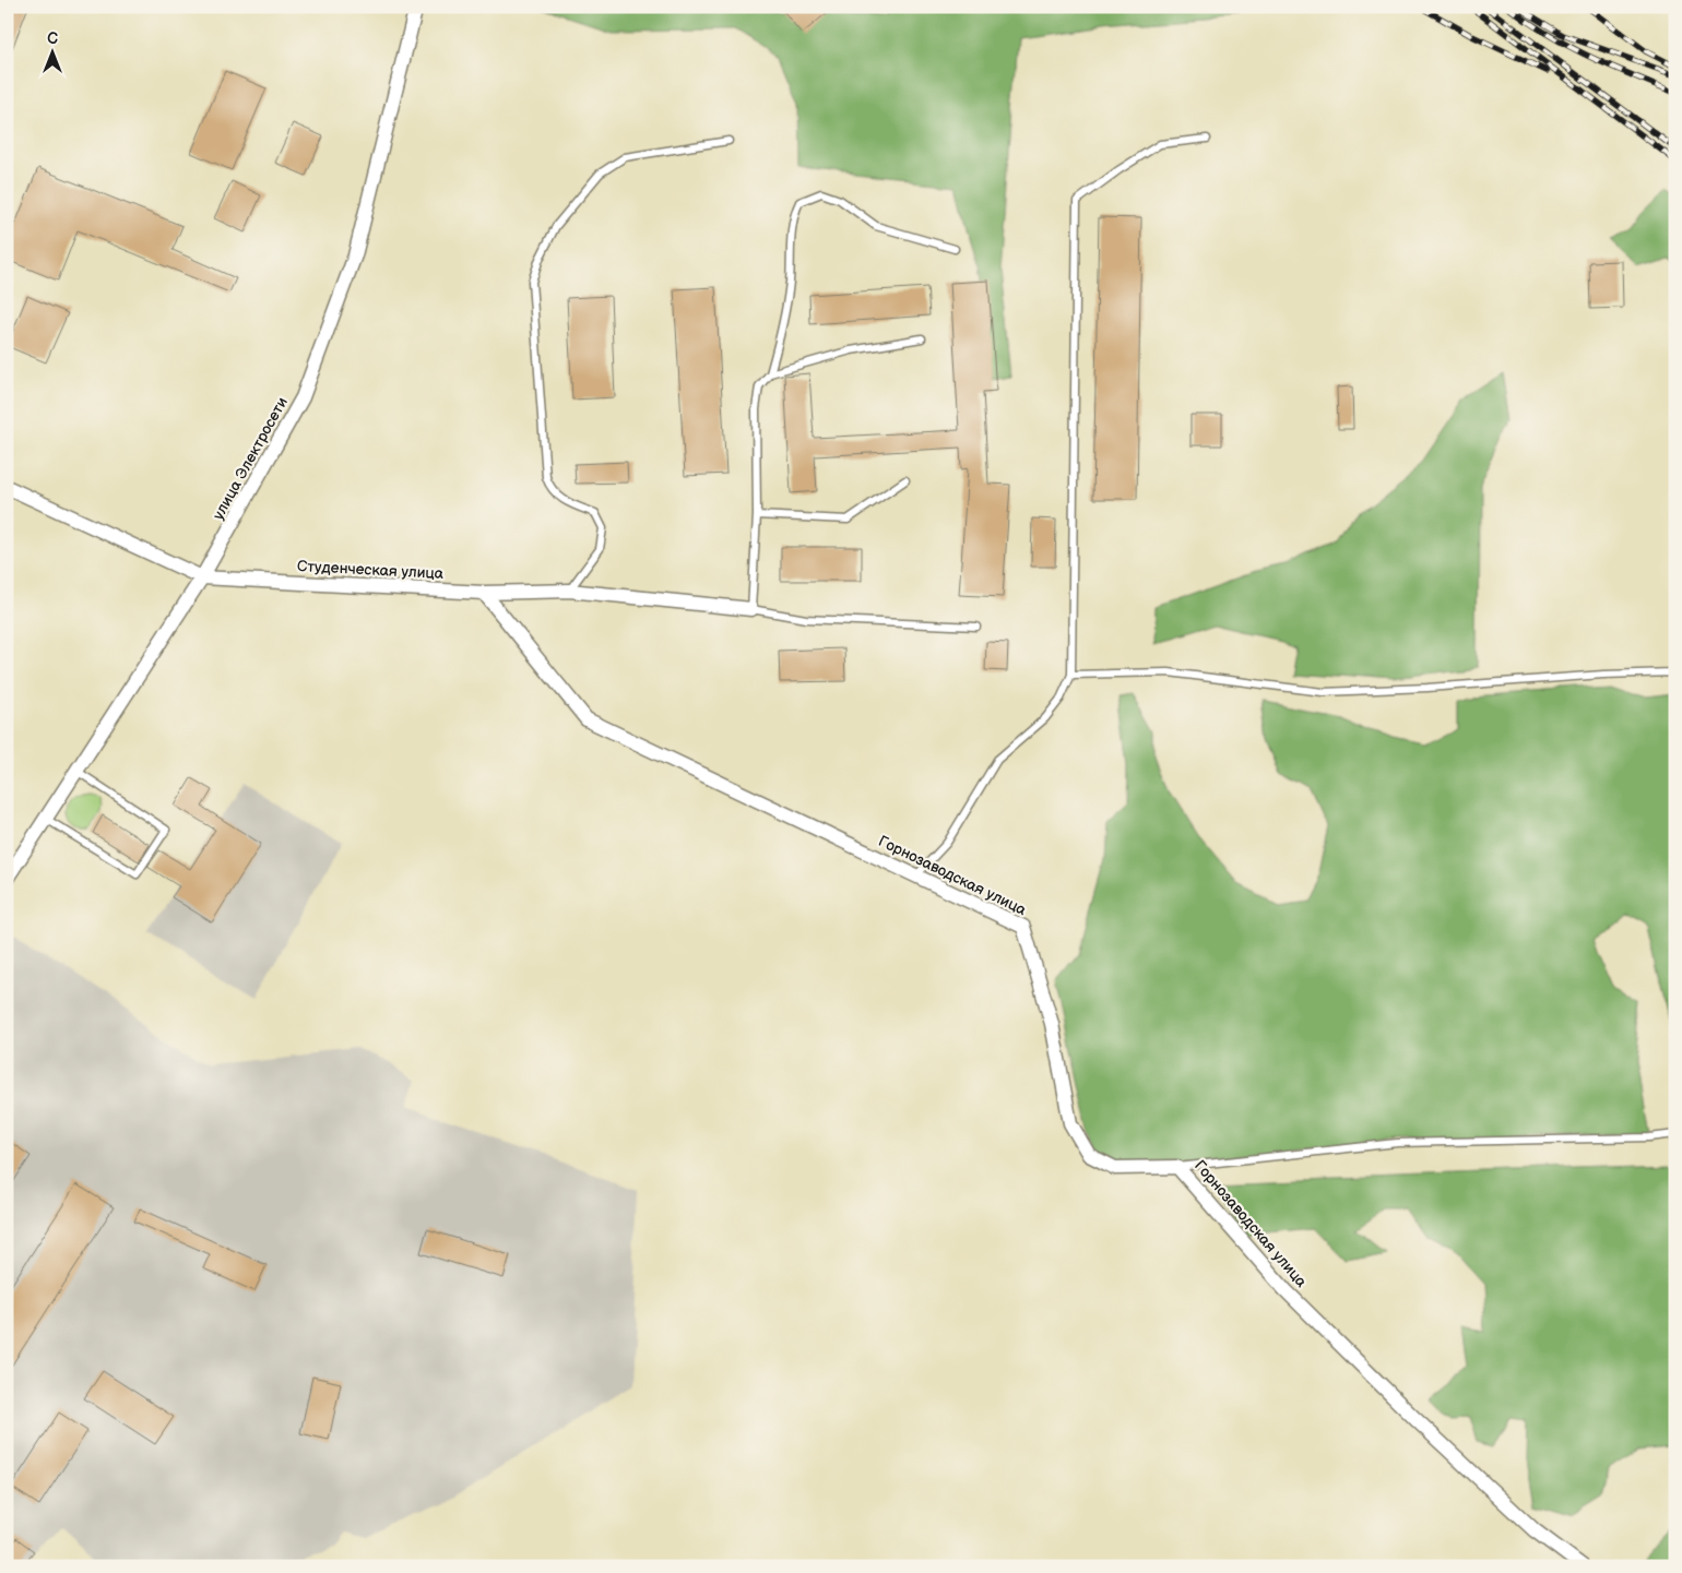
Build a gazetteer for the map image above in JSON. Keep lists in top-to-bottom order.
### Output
{
  "streets": {
    "street": ["улица Электросети", "Студенческая улица", "Горнозаводская улица"]
  },
  "crossings": [
    ["улица Электросети", "Студенческая улица"],
    ["Студенческая улица", "Горнозаводская улица"]
  ],
  "north": "top"
}
